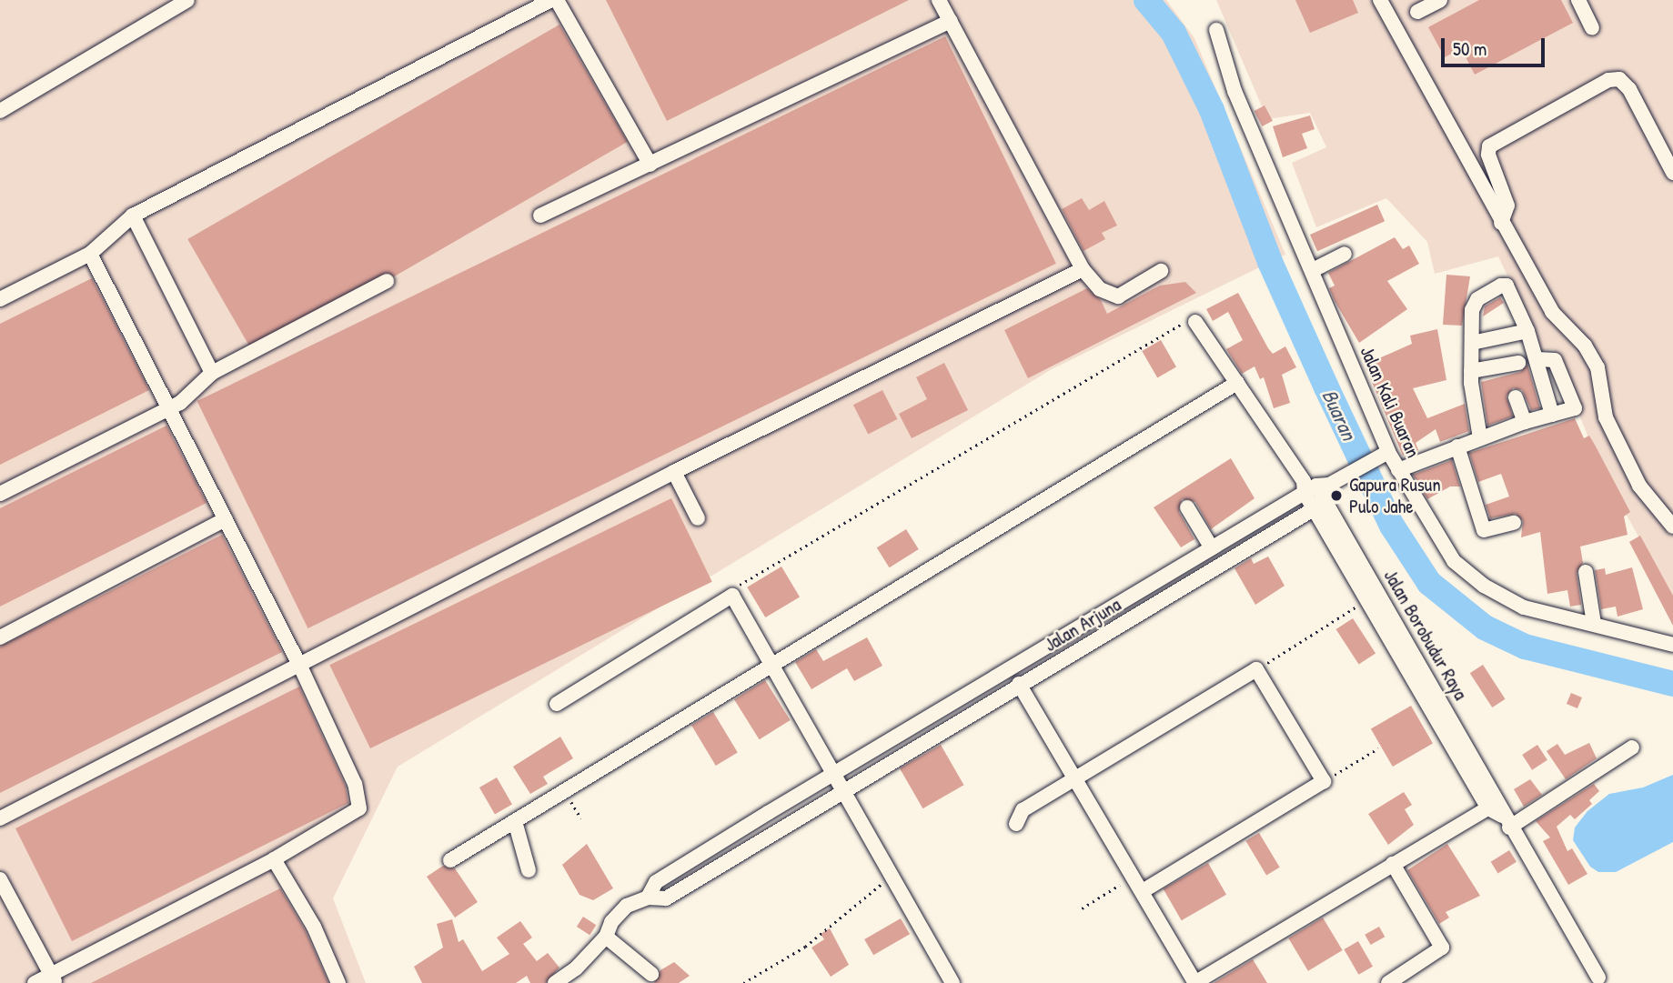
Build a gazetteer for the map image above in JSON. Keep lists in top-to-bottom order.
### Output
{
  "streets": {
    "street": ["Jalan Kali Buaran", "Jalan Arjuna", "Jalan Borobudur Raya"]
  },
  "crossings": [
    ["Jalan Kali Buaran", "Jalan Arjuna"],
    ["Jalan Arjuna", "Jalan Borobudur Raya"]
  ],
  "water": ["Buaran"],
  "places": ["Gapura Rusun Pulo Jahe"],
  "scale_bar": "50 m"
}
